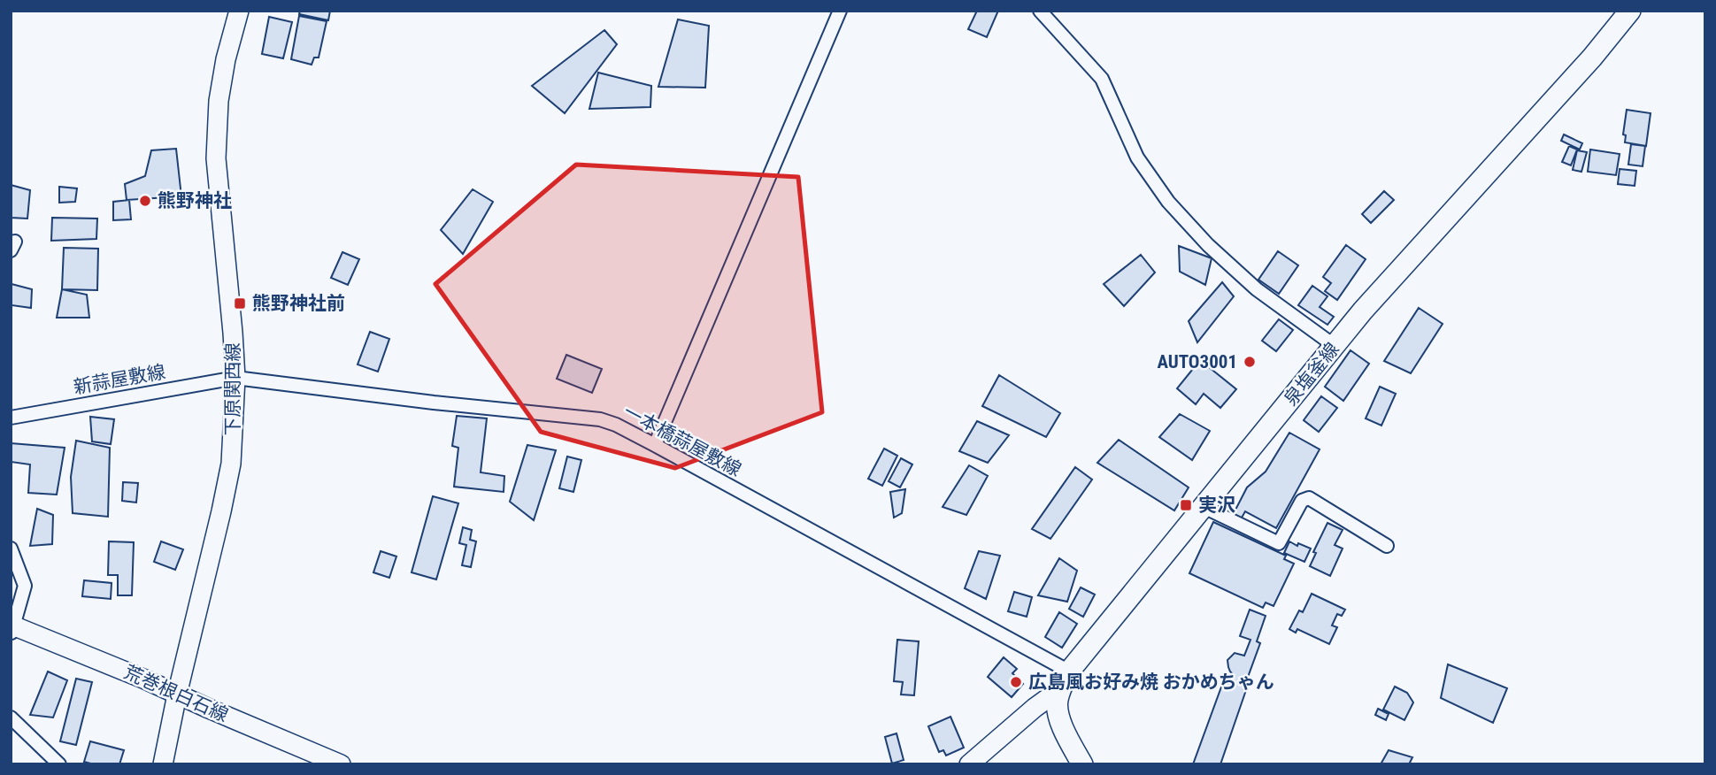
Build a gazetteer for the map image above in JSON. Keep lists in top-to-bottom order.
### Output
{
  "streets": {
    "main road": ["泉塩釜線"],
    "street": [
      "新蒜屋敷線",
      "下原関西線",
      "一本橋蒜屋敷線",
      "荒巻根白石線"
    ]
  },
  "crossings": [
    ["泉塩釜線", "一本橋蒜屋敷線"],
    ["新蒜屋敷線", "下原関西線"],
    ["新蒜屋敷線", "一本橋蒜屋敷線"],
    ["下原関西線", "一本橋蒜屋敷線"],
    ["下原関西線", "荒巻根白石線"]
  ],
  "places": {
    "other": ["熊野神社", "AUTO3001", "広島風お好み焼 おかめちゃん"],
    "transit": ["熊野神社前", "実沢"]
  }
}
